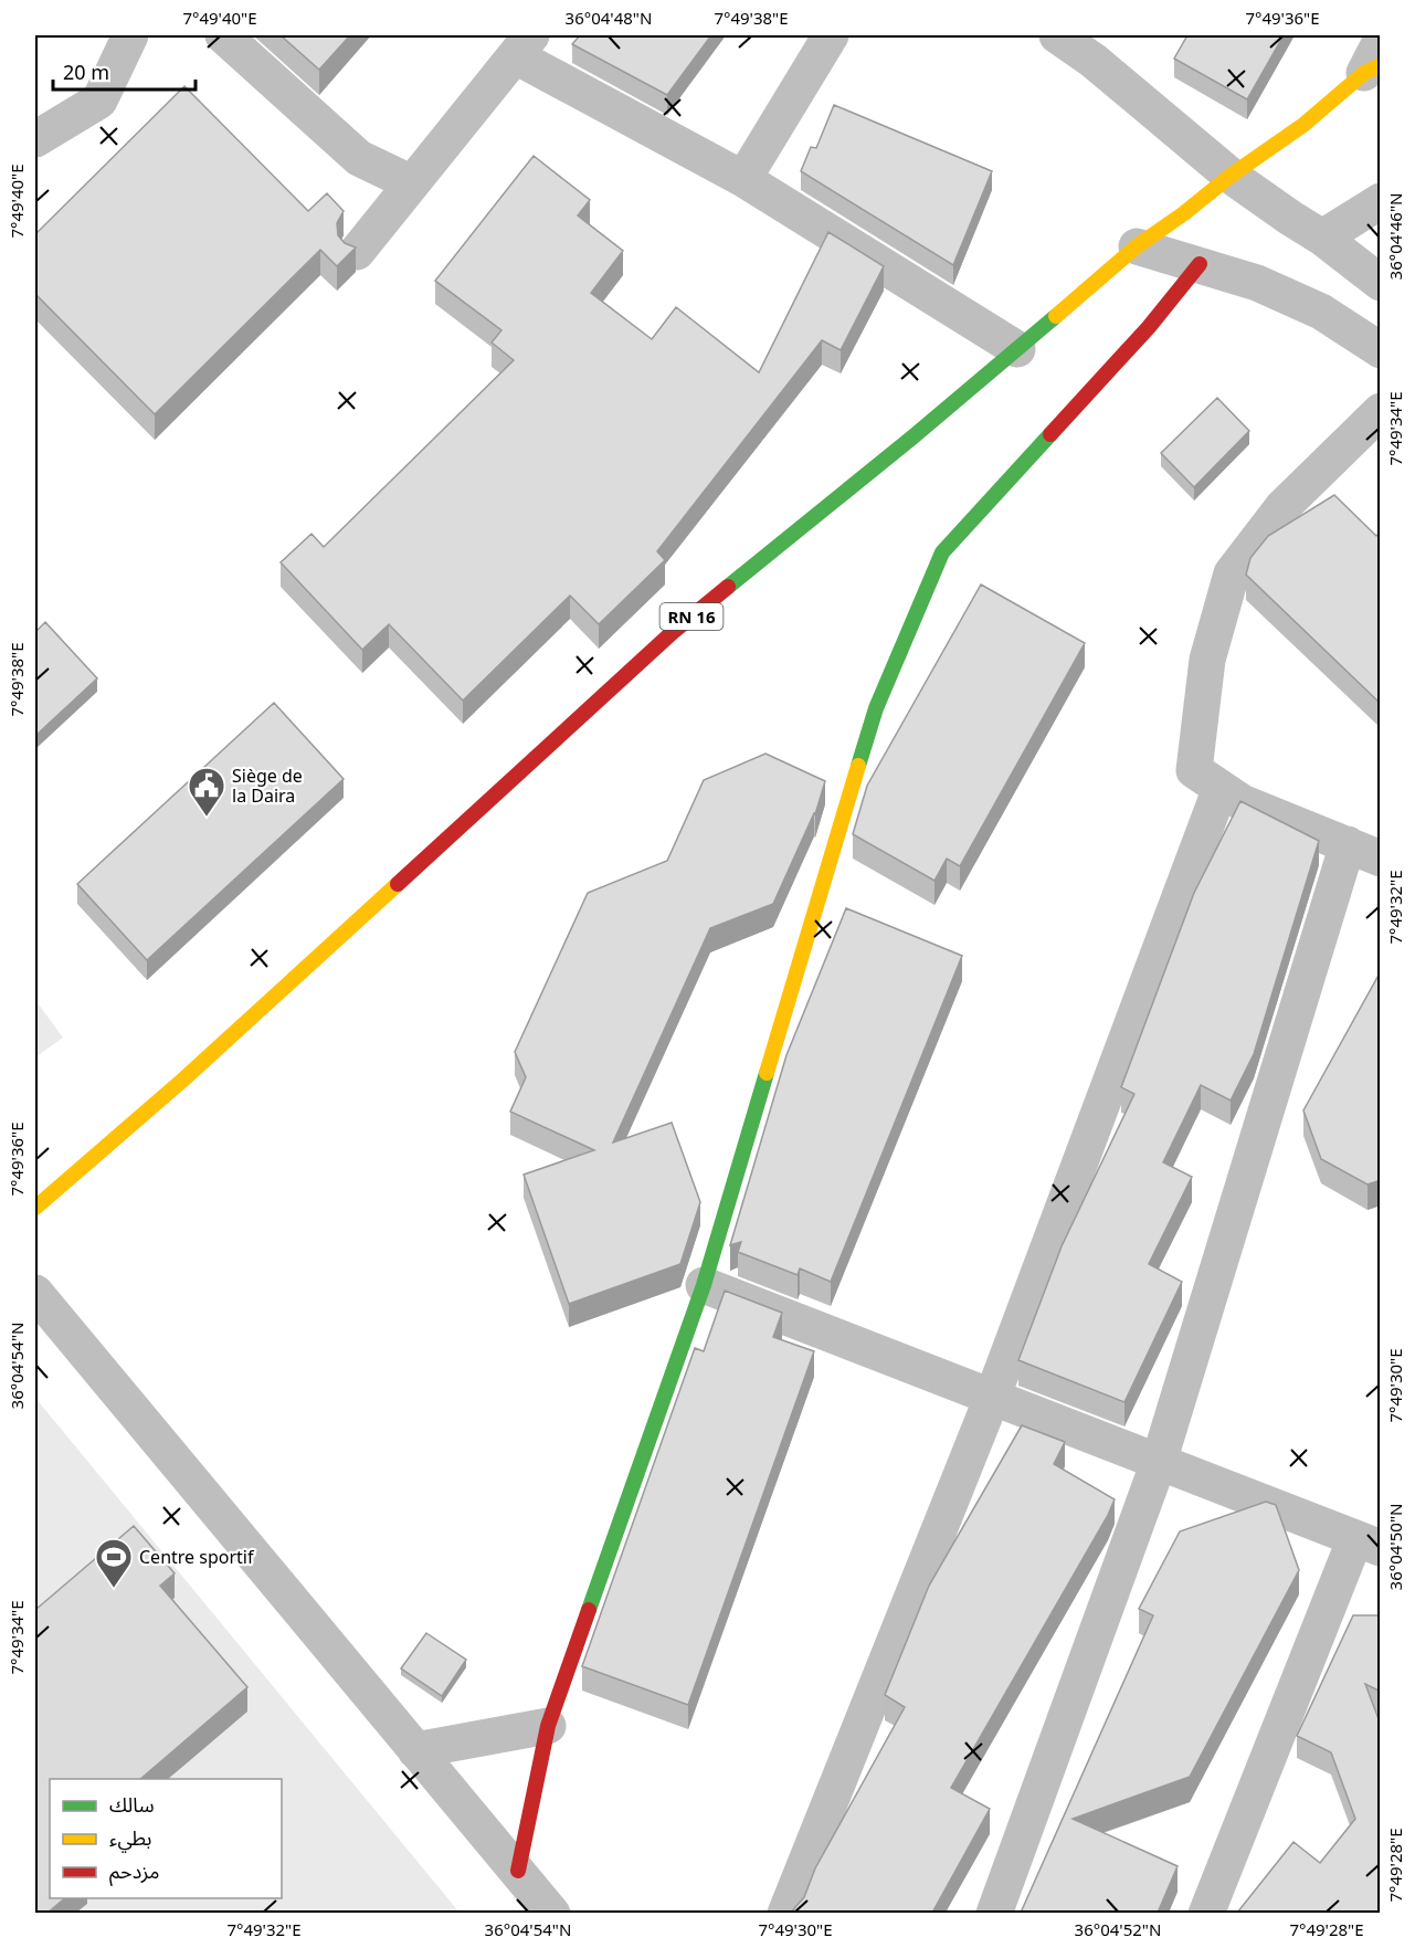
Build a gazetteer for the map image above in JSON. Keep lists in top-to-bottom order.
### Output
{
  "streets": {
    "street": ["RN 16"]
  },
  "places": {
    "public building": ["Siège de la Daira"],
    "sports": ["Centre sportif"]
  },
  "legend": ["سالك", "بطيء", "مزدحم"],
  "scale_bar": "20 m",
  "coordinates": [
    "7°49'40\"E",
    "36°04'48\"N",
    "7°49'38\"E",
    "7°49'36\"E",
    "36°04'46\"N",
    "7°49'34\"E",
    "7°49'32\"E",
    "36°04'54\"N",
    "7°49'30\"E",
    "36°04'50\"N",
    "7°49'28\"E",
    "36°04'52\"N"
  ]
}
